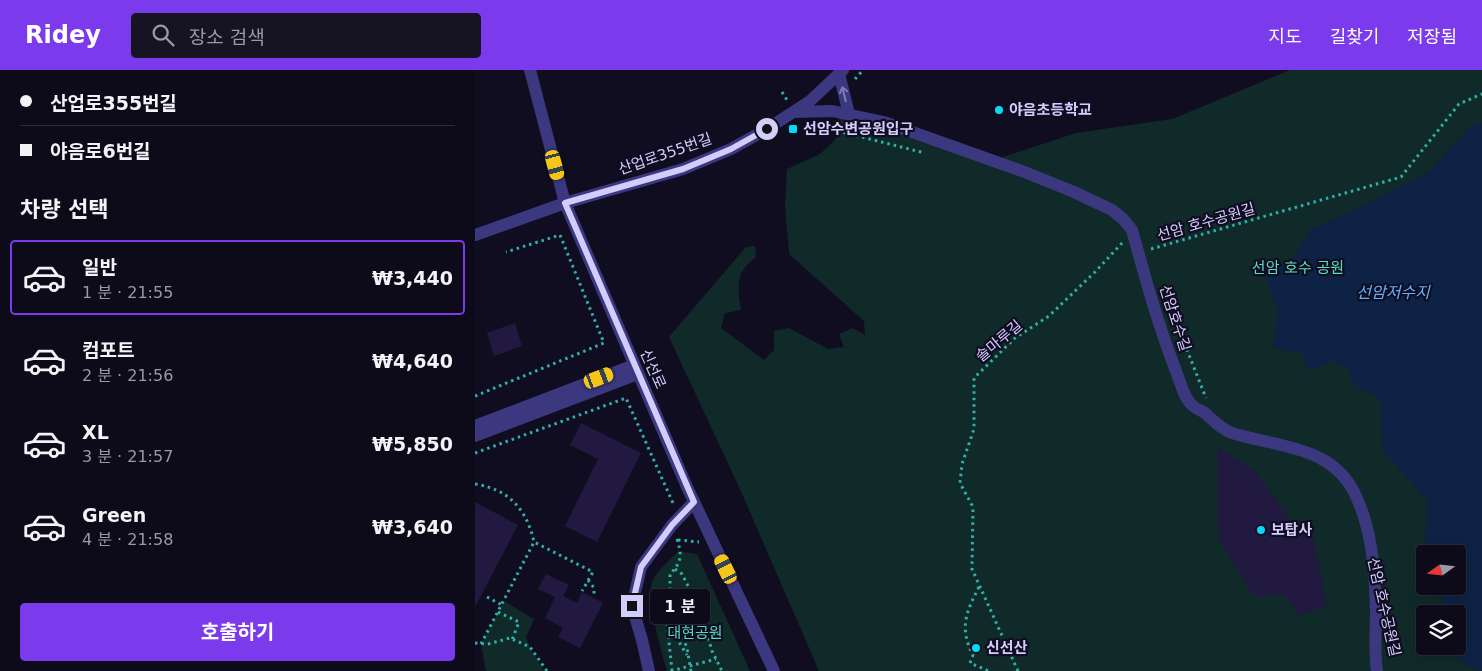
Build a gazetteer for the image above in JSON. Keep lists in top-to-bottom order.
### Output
{
  "streets": {
    "street": ["산업로355번길", "선암호수길", "신선로"],
    "path": ["선암 호수공원길", "솔마루길"]
  },
  "crossings": [
    ["산업로355번길", "선암호수길"],
    ["산업로355번길", "신선로"],
    ["선암호수길", "솔마루길"]
  ],
  "water": ["선암저수지"],
  "parks": ["선암 호수 공원", "대현공원"],
  "places": {
    "other": ["야음초등학교", "보탑사", "신선산"],
    "transit": ["선암수변공원입구"]
  },
  "north": "left",
  "page": {
    "header": "Ridey",
    "search": "장소 검색",
    "nav": ["지도", "길찾기", "저장됨"],
    "banner": ["산업로355번길", "야음로6번길"],
    "heading": "차량 선택",
    "list": [
      {
        "name": "일반",
        "note": "1 분 · 21:55",
        "value": "₩3,440"
      },
      {
        "name": "컴포트",
        "note": "2 분 · 21:56",
        "value": "₩4,640"
      },
      {
        "name": "XL",
        "note": "3 분 · 21:57",
        "value": "₩5,850"
      },
      {
        "name": "Green",
        "note": "4 분 · 21:58",
        "value": "₩3,640"
      }
    ],
    "bubble": "1 분",
    "buttons": "호출하기"
  }
}
